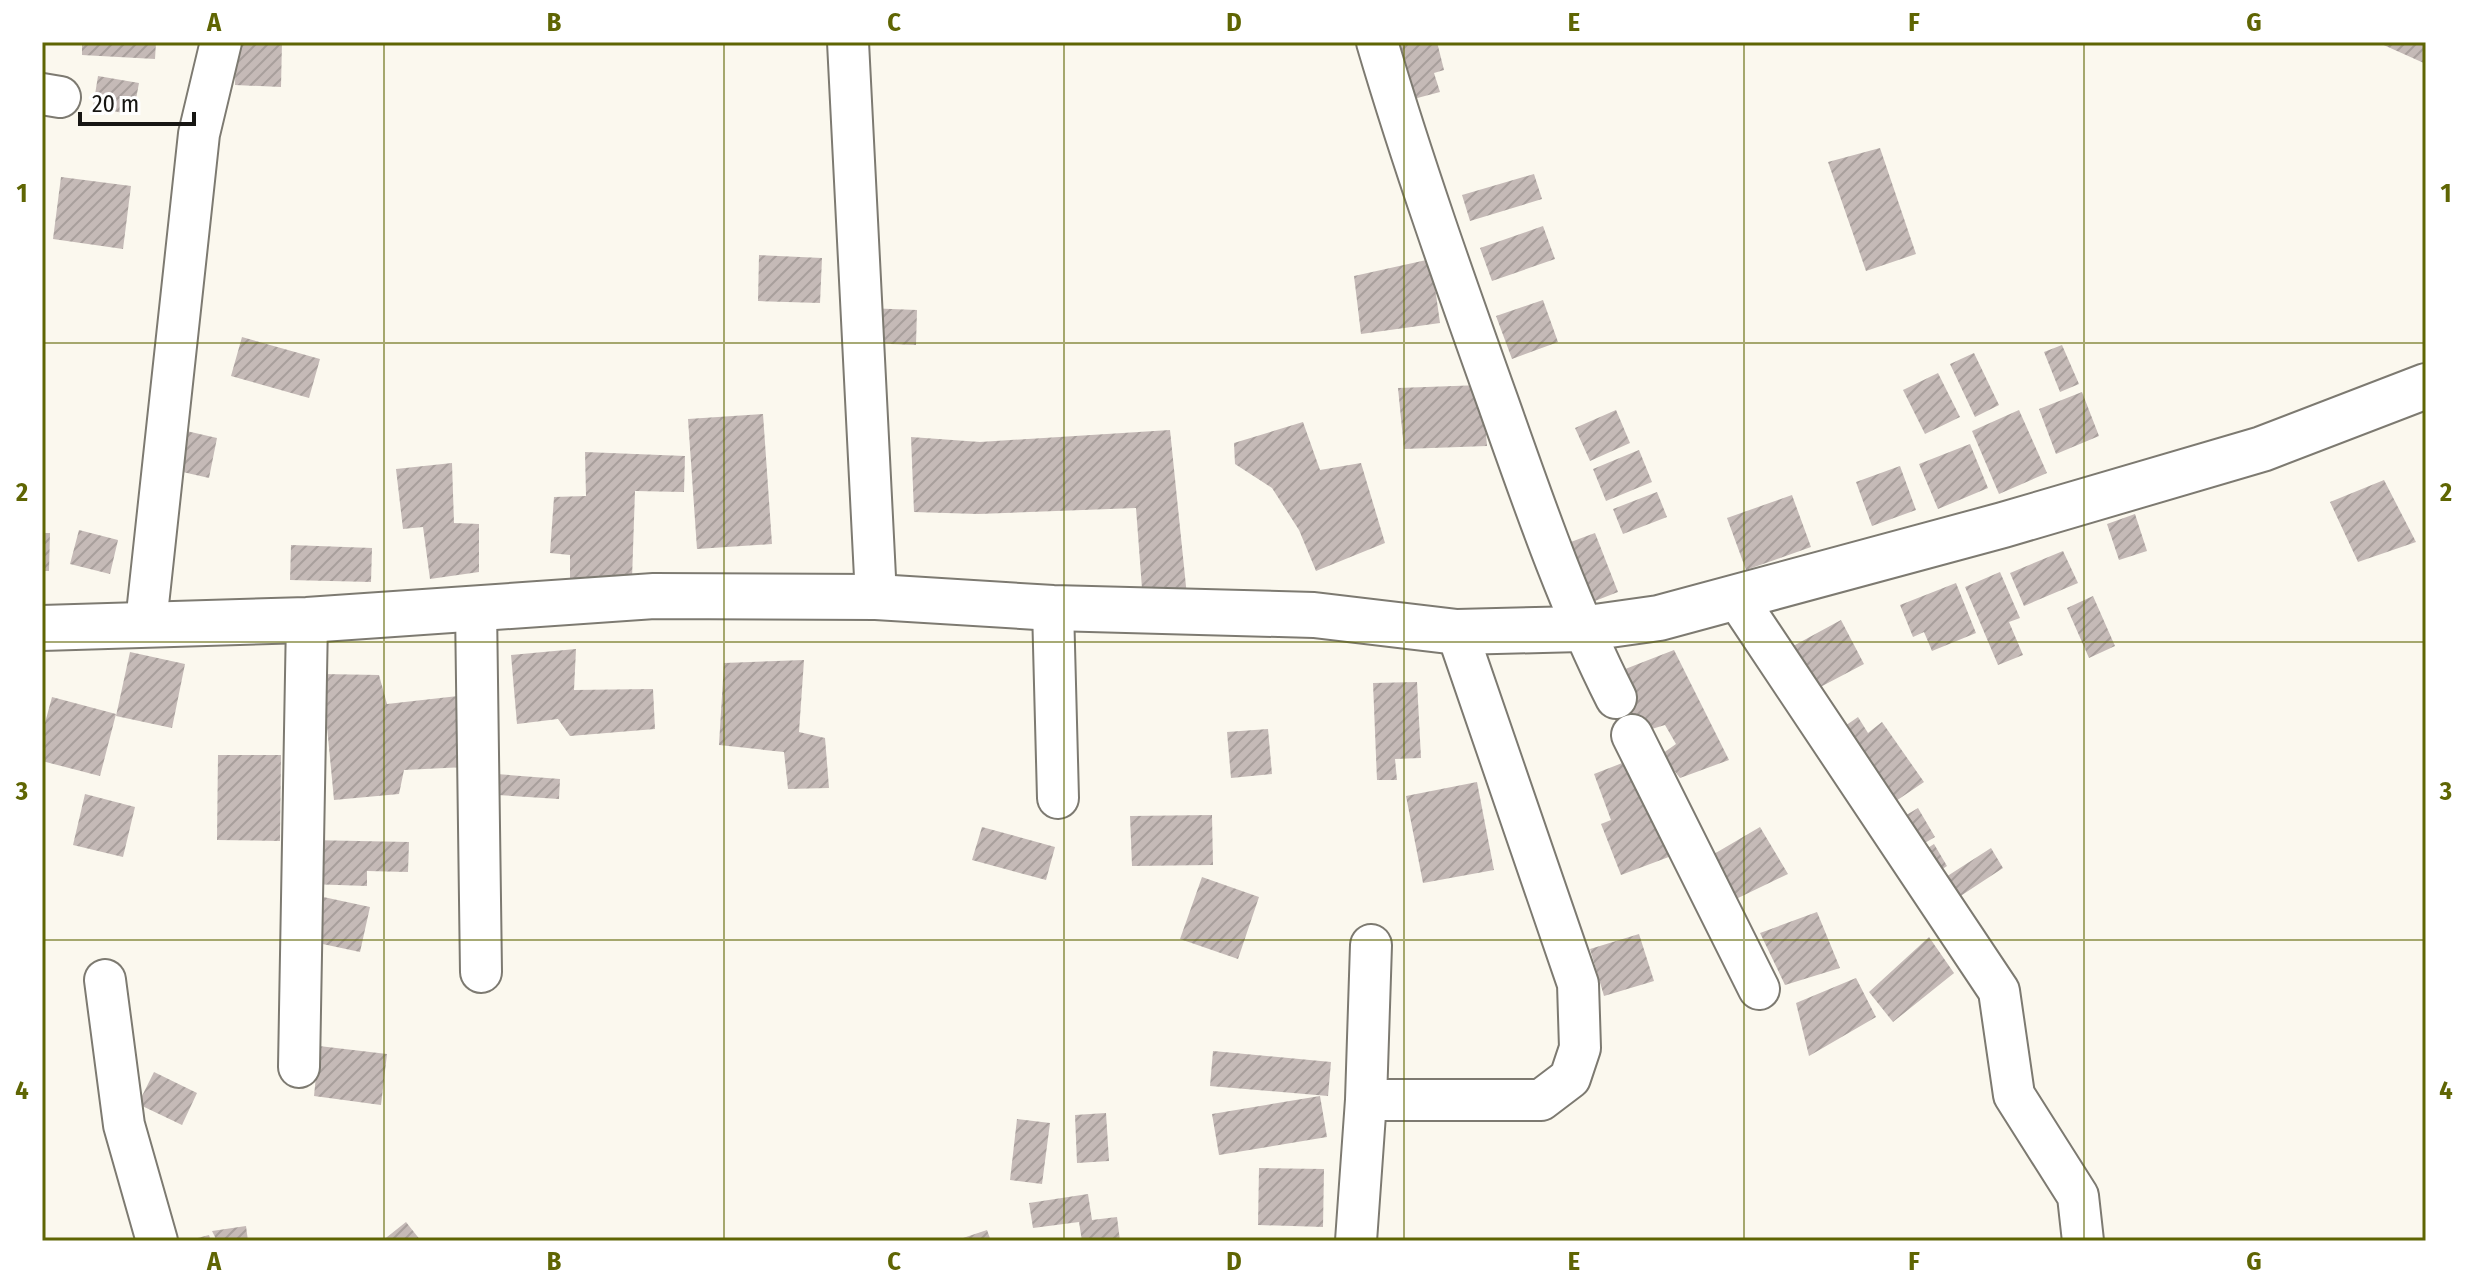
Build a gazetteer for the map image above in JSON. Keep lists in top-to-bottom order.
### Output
{
  "scale_bar": "20 m",
  "grid": {
    "columns": [
      "A",
      "B",
      "C",
      "D",
      "E",
      "F",
      "G"
    ],
    "rows": [
      "1",
      "2",
      "3",
      "4"
    ]
  }
}
